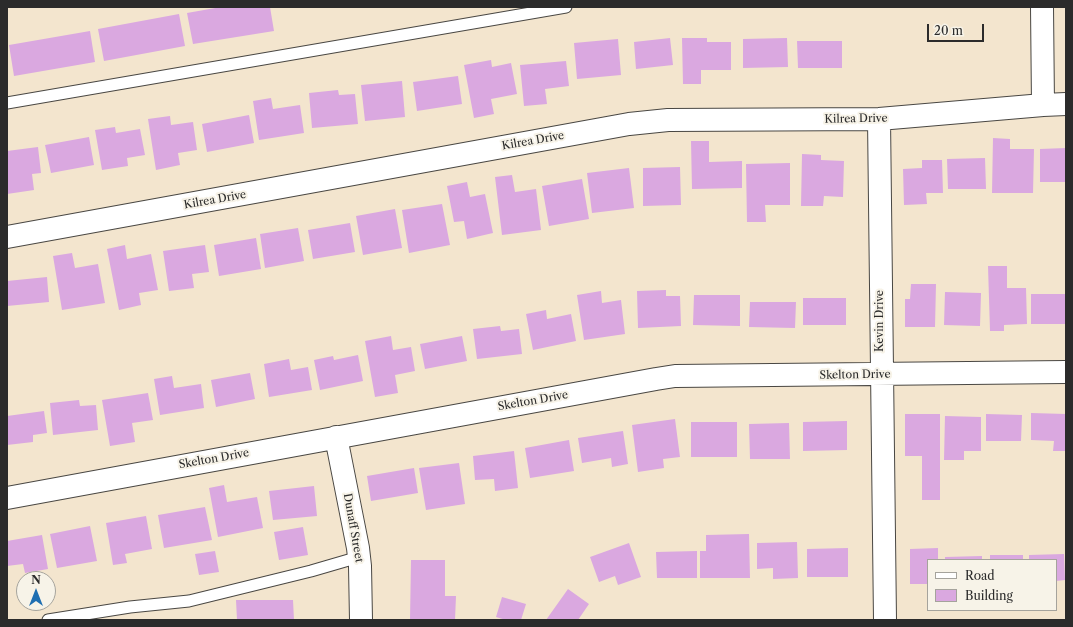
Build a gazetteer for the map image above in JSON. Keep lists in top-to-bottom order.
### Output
{
  "streets": {
    "street": [
      "Kilrea Drive",
      "Kevin Drive",
      "Skelton Drive",
      "Dunaff Street"
    ]
  },
  "crossings": [
    ["Kilrea Drive", "Kevin Drive"],
    ["Kevin Drive", "Skelton Drive"],
    ["Skelton Drive", "Dunaff Street"]
  ],
  "legend": ["Road", "Building"],
  "scale_bar": "20 m",
  "north": "top"
}
